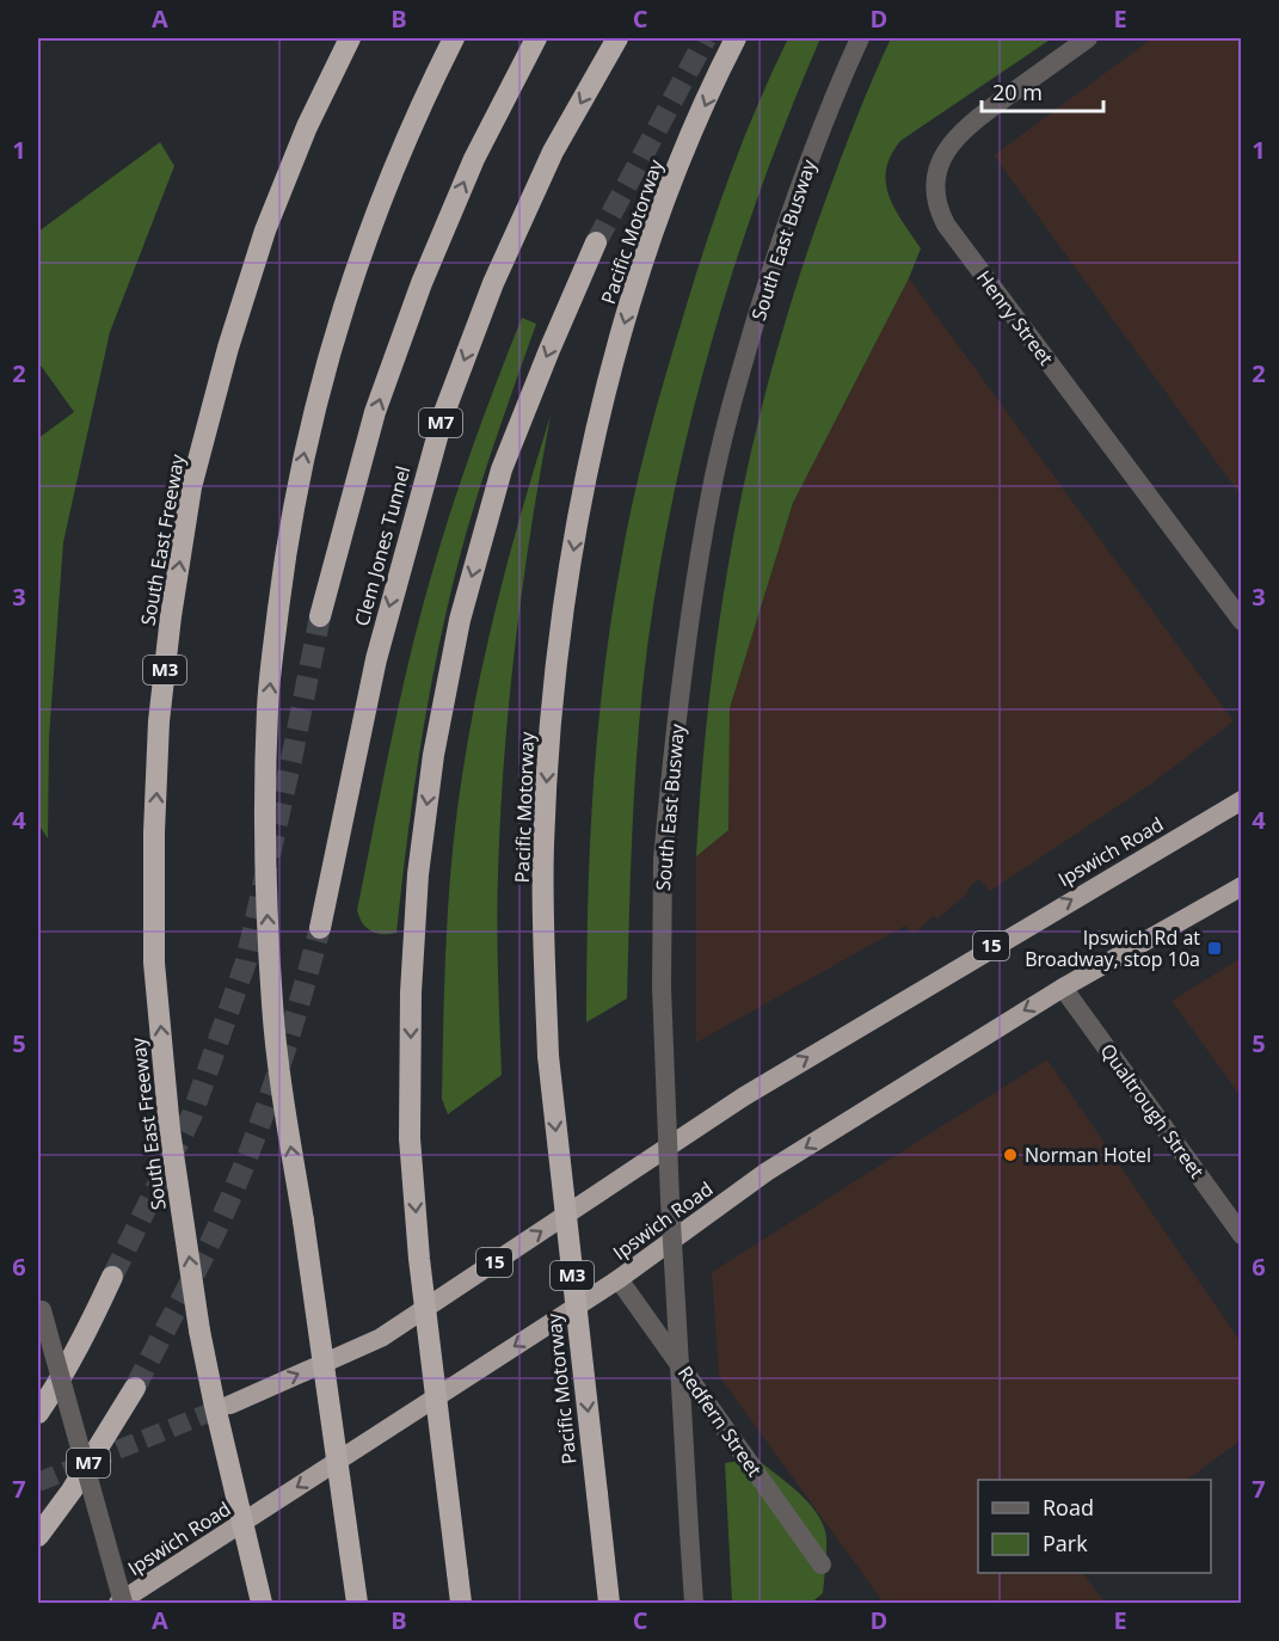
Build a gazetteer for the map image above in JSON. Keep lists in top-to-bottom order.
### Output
{
  "streets": {
    "highway": [
      "Pacific Motorway",
      "M7",
      "South East Freeway",
      "Clem Jones Tunnel",
      "M3",
      "Ipswich Road",
      "15"
    ],
    "street": [
      "South East Busway",
      "Henry Street",
      "Qualtrough Street",
      "Redfern Street"
    ]
  },
  "crossings": [
    ["Ipswich Road", "Qualtrough Street"],
    ["Ipswich Road", "Redfern Street"]
  ],
  "places": {
    "transit": ["Ipswich Rd at Broadway, stop 10a"],
    "other": ["Norman Hotel"]
  },
  "legend": ["Road", "Park"],
  "scale_bar": "20 m",
  "grid": {
    "columns": [
      "A",
      "B",
      "C",
      "D",
      "E"
    ],
    "rows": [
      "1",
      "2",
      "3",
      "4",
      "5",
      "6",
      "7"
    ]
  }
}
